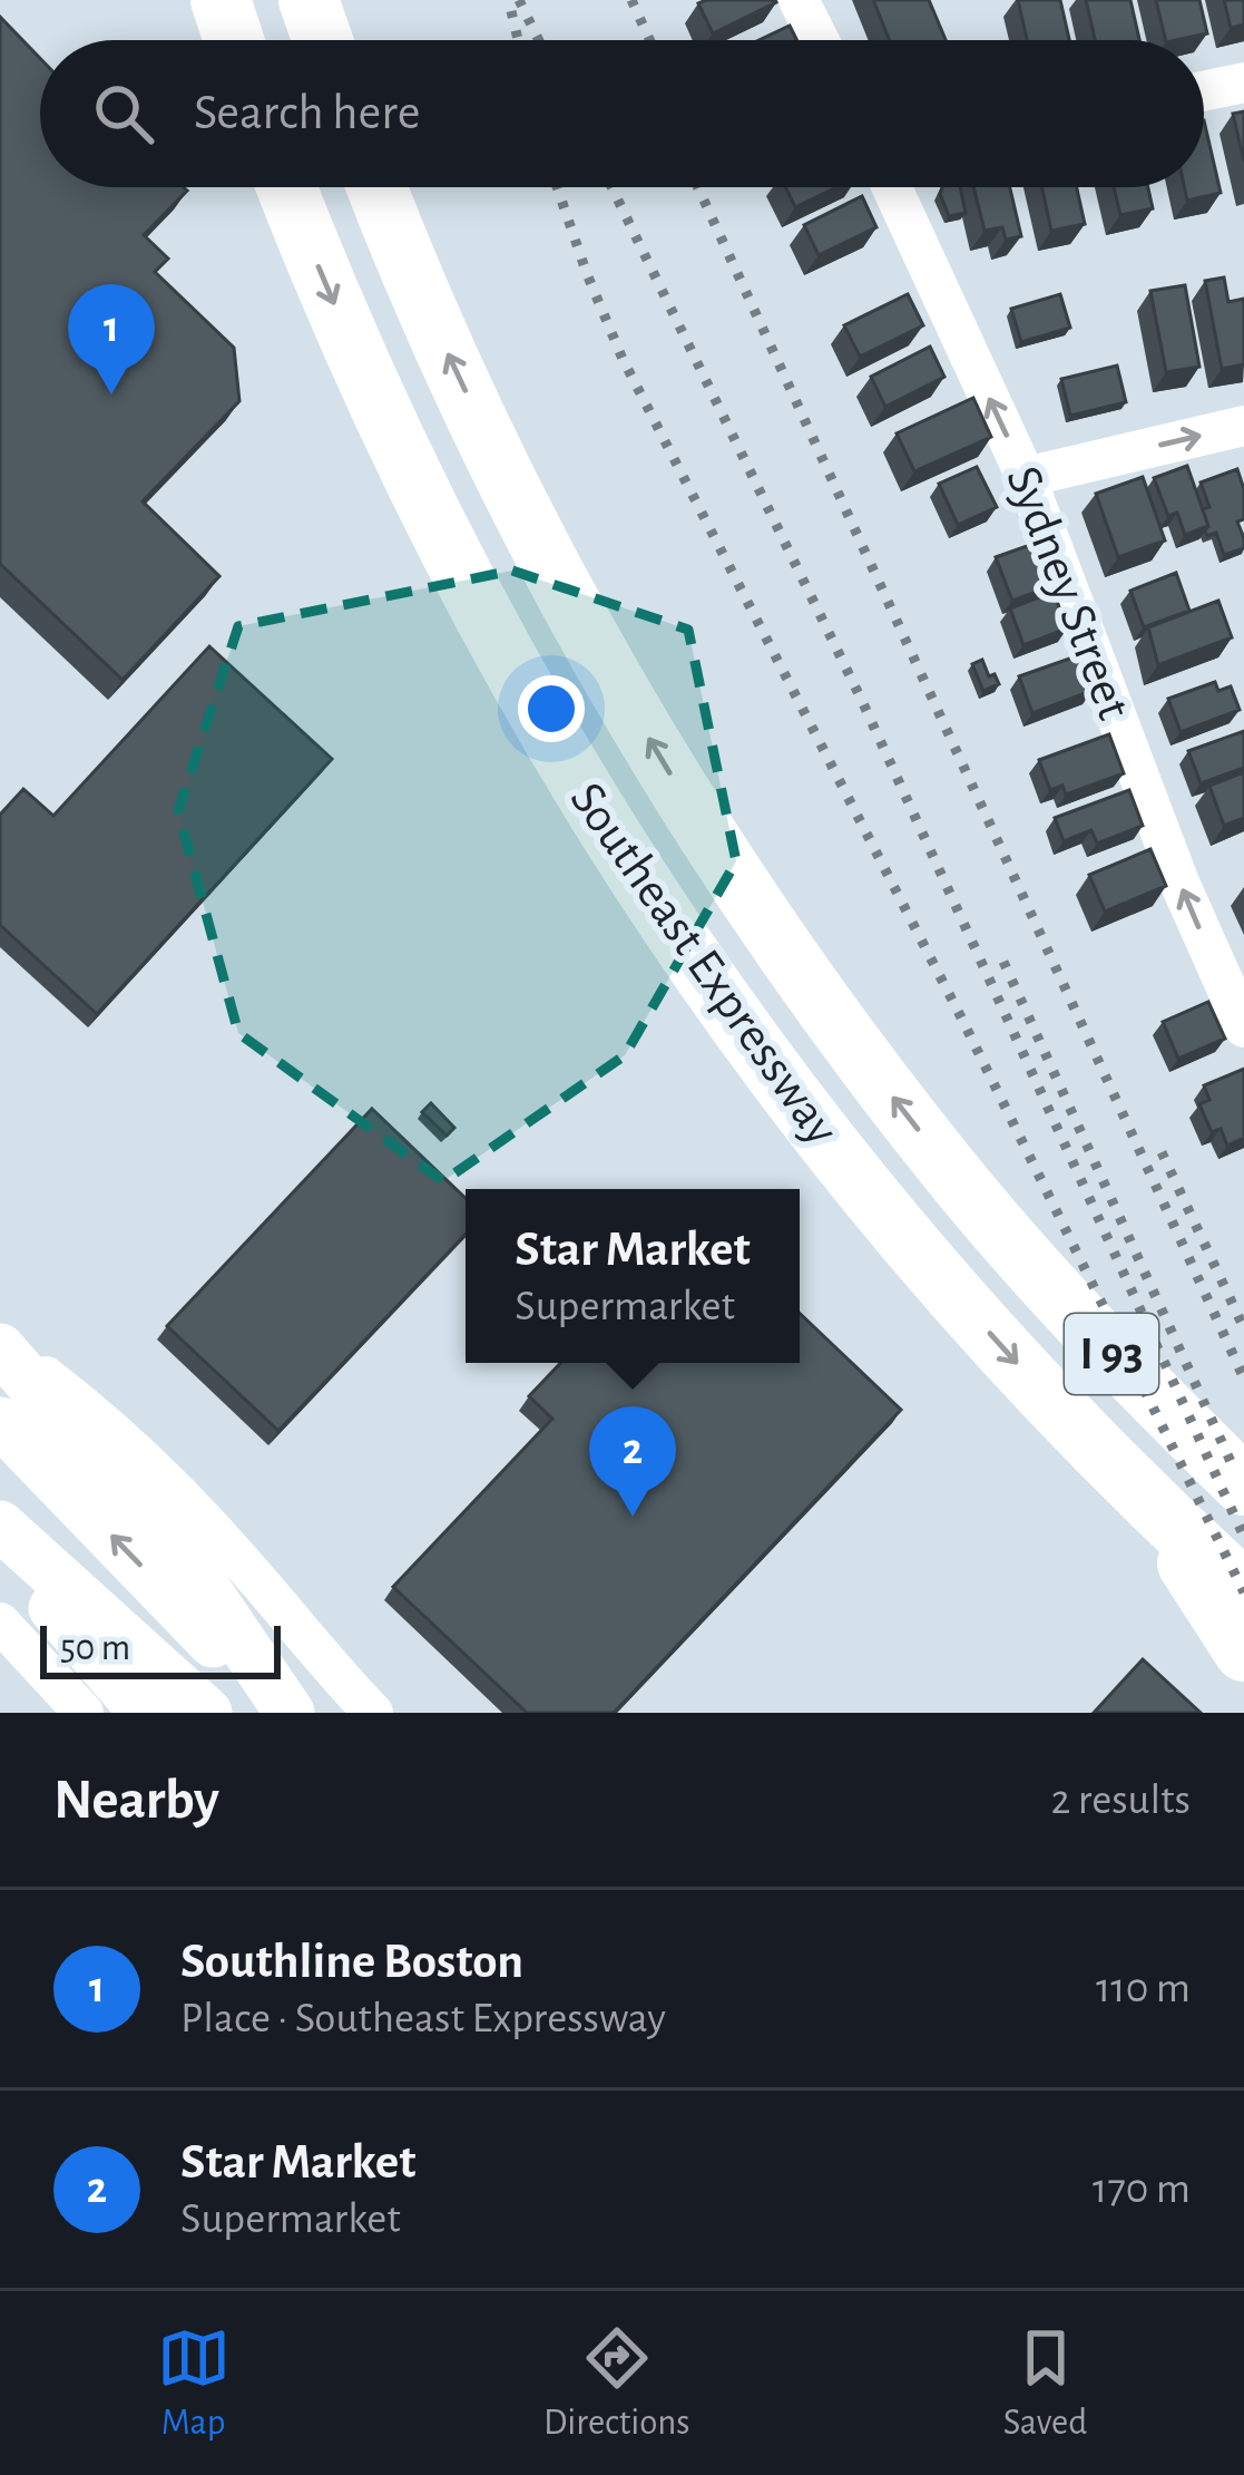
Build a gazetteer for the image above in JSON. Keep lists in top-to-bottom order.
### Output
{
  "streets": {
    "highway": ["Southeast Expressway", "I 93"],
    "street": ["Sydney Street"]
  },
  "one_way": ["Sydney Street"],
  "scale_bar": "50 m",
  "page": {
    "search": "Search here",
    "pins": ["1", "2"],
    "popup": ["Star Market", "Supermarket"],
    "scale": "50 m",
    "heading": ["Nearby", "2 results"],
    "list": [
      {
        "mark": "1",
        "name": "Southline Boston",
        "note": "Place · Southeast Expressway",
        "value": "110 m"
      },
      {
        "mark": "2",
        "name": "Star Market",
        "note": "Supermarket",
        "value": "170 m"
      }
    ],
    "nav": ["Map", "Directions", "Saved"]
  }
}
